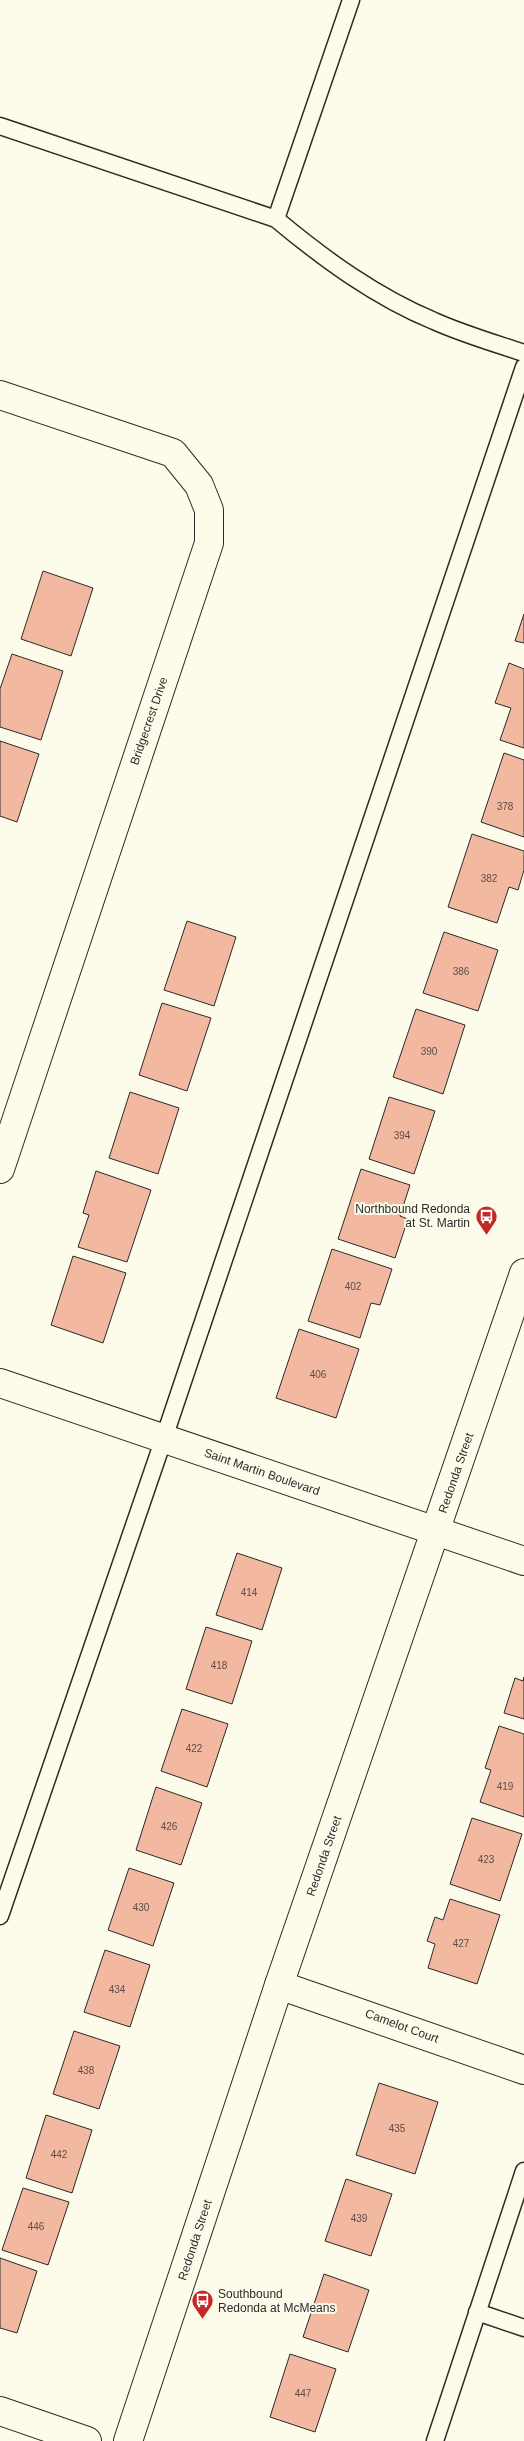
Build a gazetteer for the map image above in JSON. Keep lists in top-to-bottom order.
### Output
{
  "streets": {
    "street": [
      "Bridgecrest Drive",
      "Saint Martin Boulevard",
      "Redonda Street",
      "Camelot Court"
    ]
  },
  "crossings": [
    ["Saint Martin Boulevard", "Redonda Street"],
    ["Redonda Street", "Camelot Court"]
  ],
  "places": {
    "bus stop": ["Northbound Redonda at St. Martin", "Southbound Redonda at McMeans"]
  },
  "house_numbers": [
    "378",
    "382",
    "386",
    "390",
    "394",
    "402",
    "406",
    "414",
    "418",
    "422",
    "419",
    "426",
    "423",
    "430",
    "427",
    "434",
    "438",
    "435",
    "442",
    "439",
    "446",
    "447"
  ]
}
